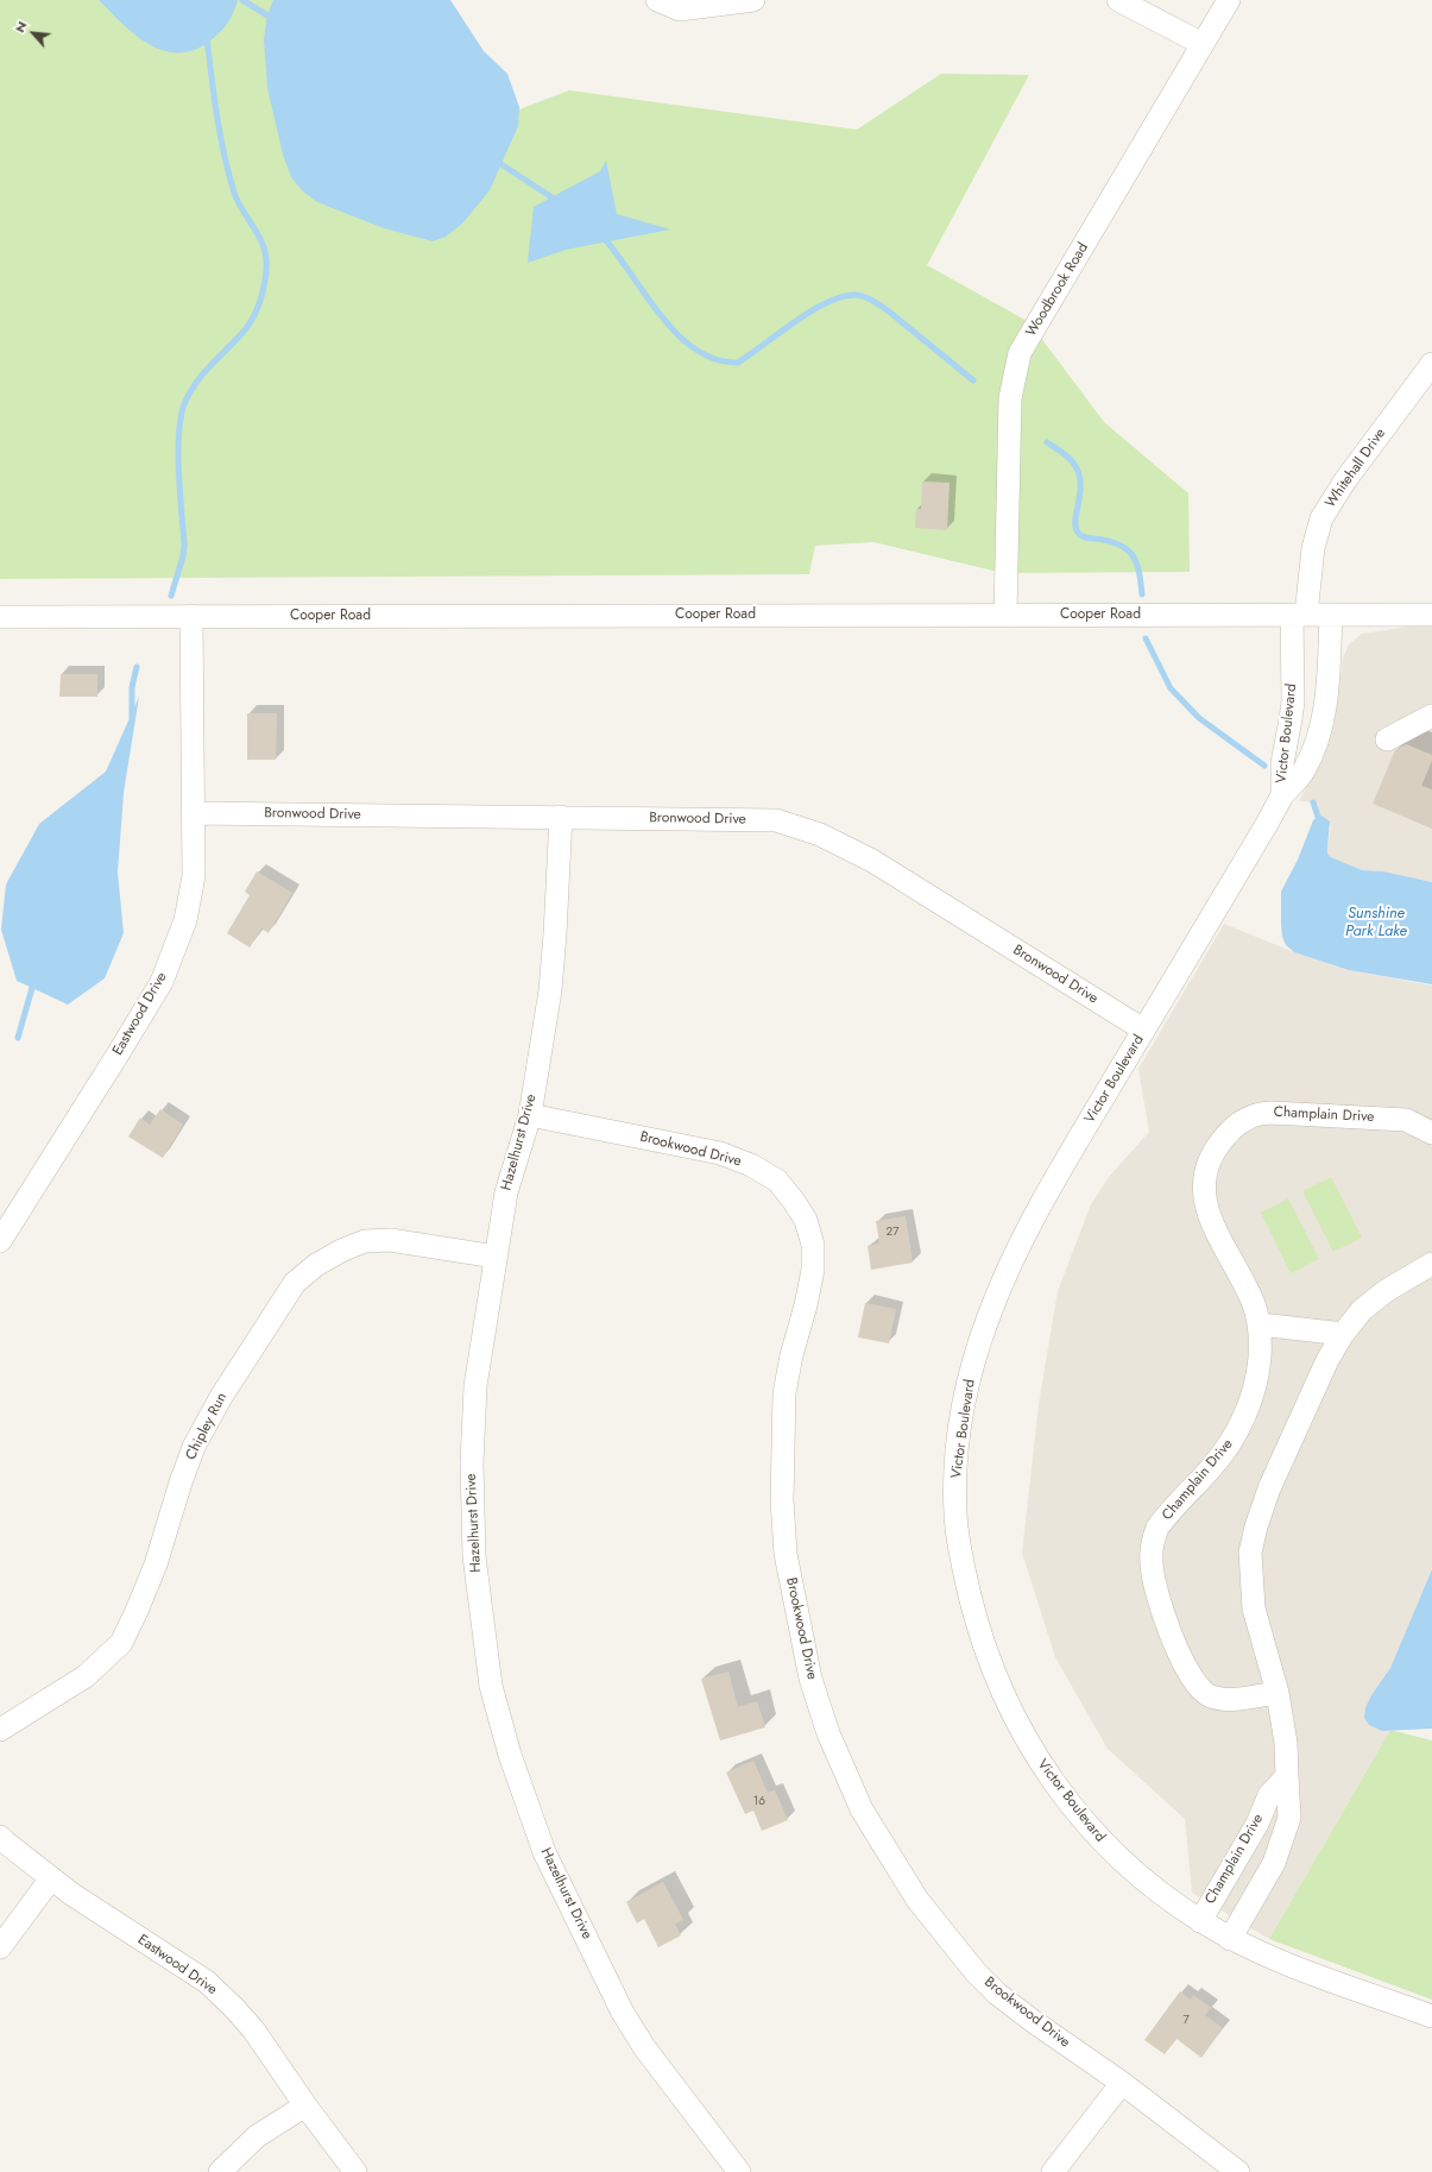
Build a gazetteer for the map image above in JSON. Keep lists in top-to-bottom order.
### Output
{
  "streets": {
    "street": [
      "Woodbrook Road",
      "Whitehall Drive",
      "Cooper Road",
      "Victor Boulevard",
      "Bronwood Drive",
      "Eastwood Drive",
      "Champlain Drive",
      "Hazelhurst Drive",
      "Brookwood Drive",
      "Chipley Run"
    ]
  },
  "crossings": [
    ["Woodbrook Road", "Cooper Road"],
    ["Whitehall Drive", "Cooper Road"],
    ["Whitehall Drive", "Victor Boulevard"],
    ["Cooper Road", "Victor Boulevard"],
    ["Cooper Road", "Eastwood Drive"],
    ["Victor Boulevard", "Bronwood Drive"],
    ["Victor Boulevard", "Champlain Drive"],
    ["Bronwood Drive", "Eastwood Drive"],
    ["Bronwood Drive", "Hazelhurst Drive"],
    ["Hazelhurst Drive", "Brookwood Drive"],
    ["Hazelhurst Drive", "Chipley Run"]
  ],
  "water": ["Sunshine Park Lake"],
  "house_numbers": ["27", "16", "7"],
  "north": "top left"
}
